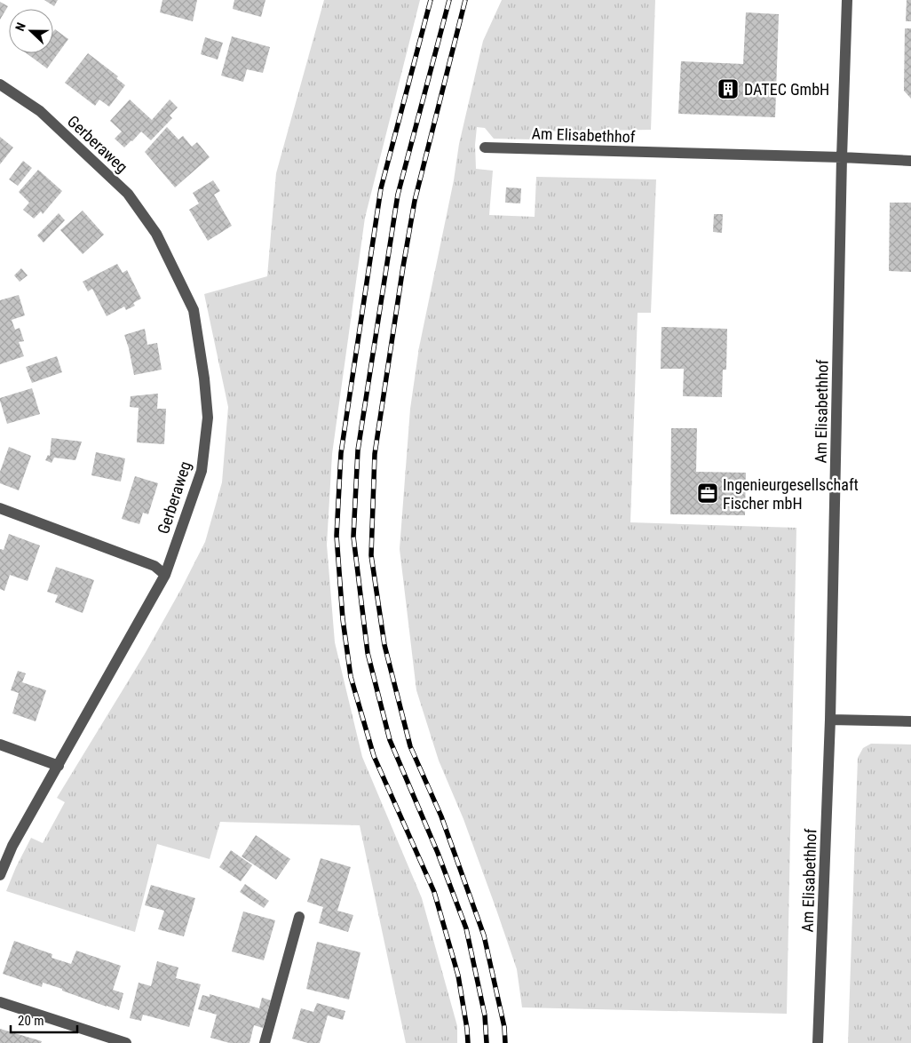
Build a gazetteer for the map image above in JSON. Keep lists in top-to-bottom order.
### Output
{
  "streets": {
    "street": ["Am Elisabethhof", "Gerberaweg"]
  },
  "places": {
    "building": ["DATEC GmbH"],
    "office": ["Ingenieurgesellschaft Fischer mbH"]
  },
  "scale_bar": "20 m",
  "north": "left"
}
